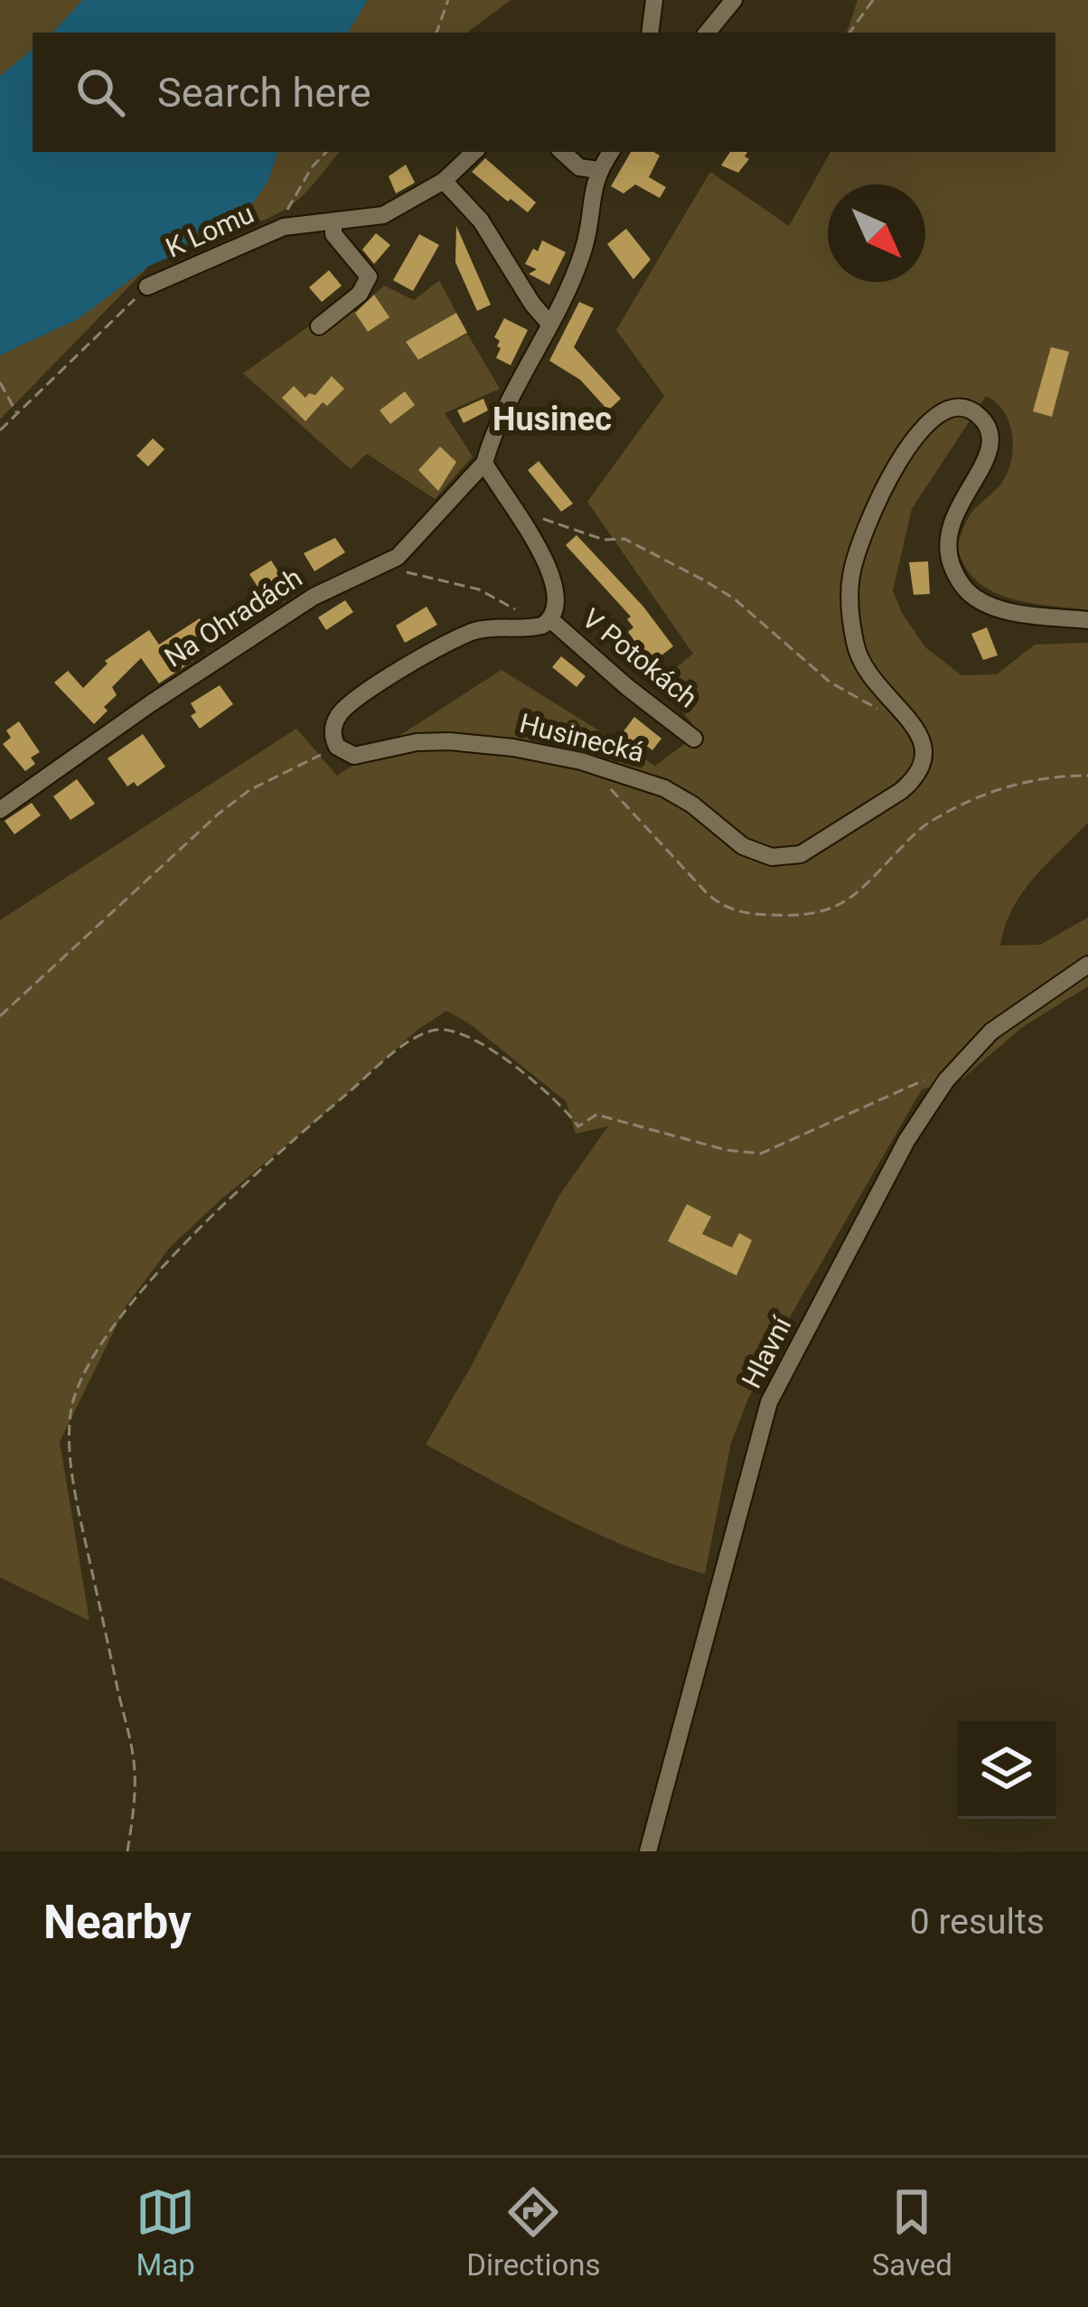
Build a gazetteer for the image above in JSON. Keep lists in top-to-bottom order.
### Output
{
  "streets": {
    "street": [
      "K Lomu",
      "Na Ohradách",
      "V Potokách",
      "Husinecká",
      "Hlavní"
    ]
  },
  "districts": ["Husinec"],
  "north": "bottom right",
  "page": {
    "search": "Search here",
    "heading": ["Nearby", "0 results"],
    "nav": ["Map", "Directions", "Saved"]
  }
}
